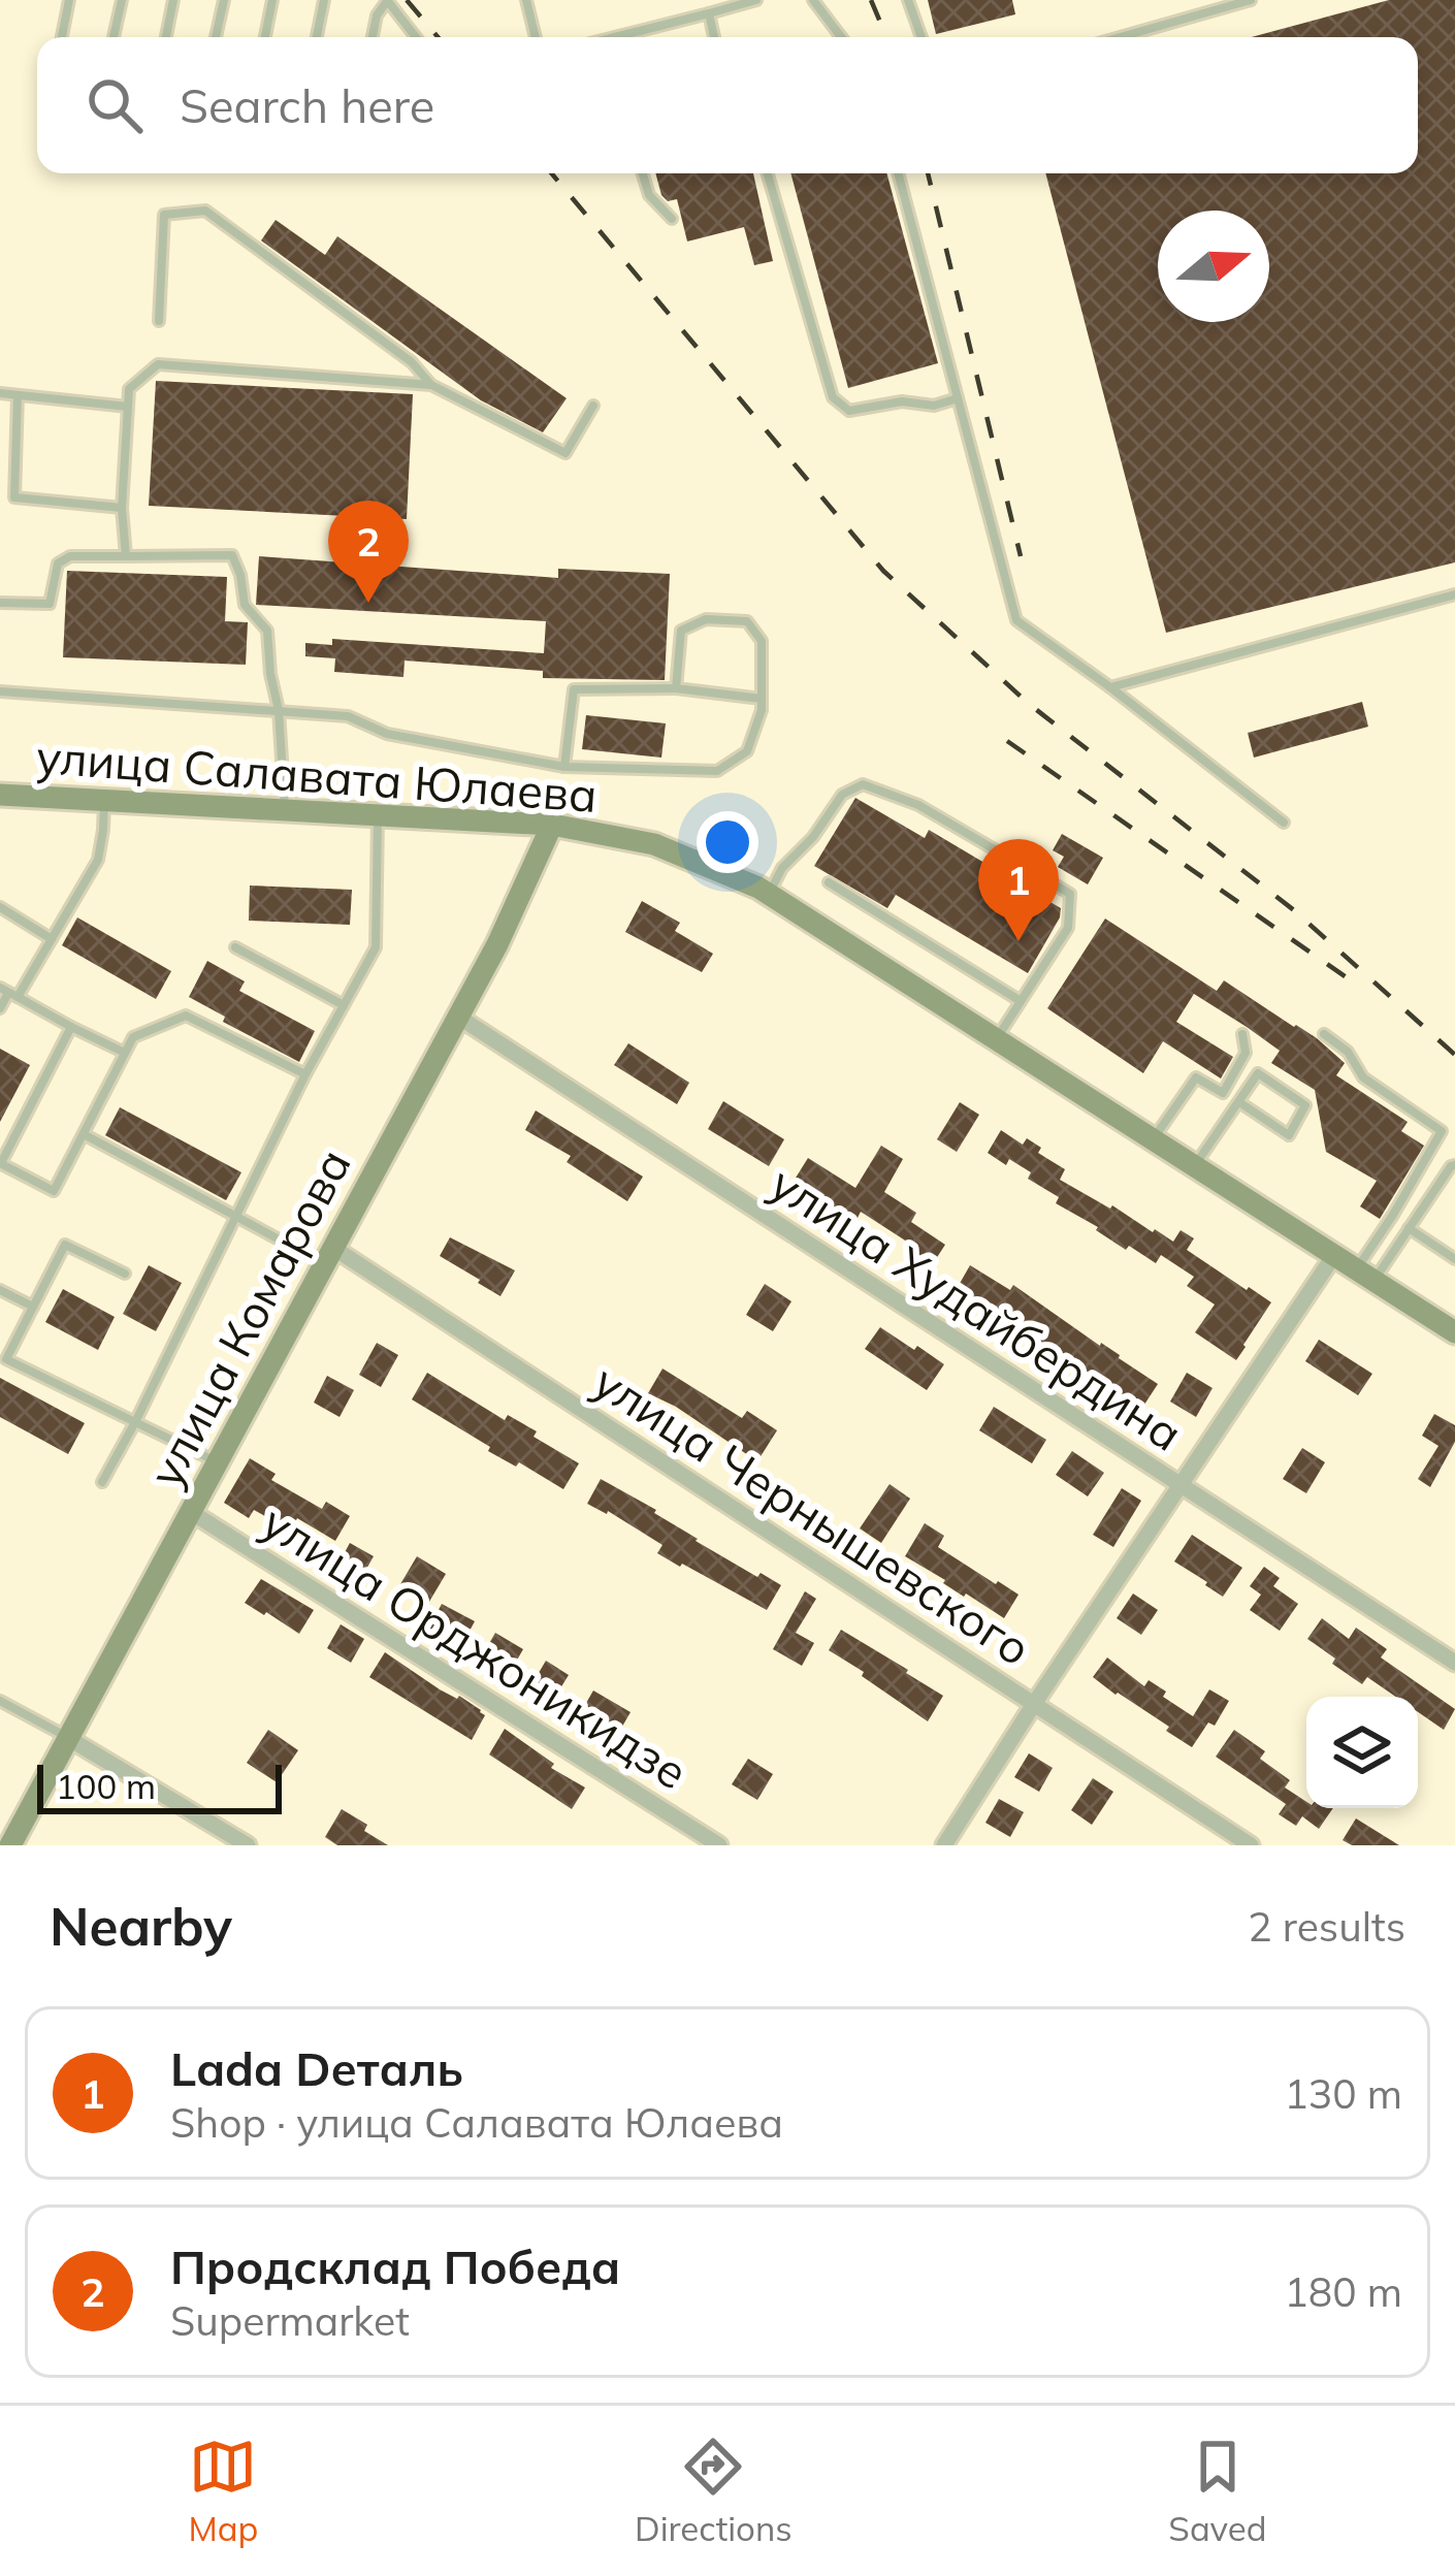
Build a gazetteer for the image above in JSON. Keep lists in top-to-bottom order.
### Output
{
  "streets": {
    "street": [
      "улица Салавата Юлаева",
      "улица Худайбердина",
      "улица Комарова",
      "улица Чернышевского",
      "улица Орджоникидзе"
    ]
  },
  "crossings": [
    ["улица Салавата Юлаева", "улица Комарова"],
    ["улица Худайбердина", "улица Комарова"],
    ["улица Комарова", "улица Чернышевского"],
    ["улица Комарова", "улица Орджоникидзе"]
  ],
  "scale_bar": "100 m",
  "north": "right",
  "page": {
    "search": "Search here",
    "pins": ["2", "1"],
    "scale": "100 m",
    "heading": ["Nearby", "2 results"],
    "list": [
      {
        "mark": "1",
        "name": "Lada Dеталь",
        "note": "Shop · улица Салавата Юлаева",
        "value": "130 m"
      },
      {
        "mark": "2",
        "name": "Продсклад Победа",
        "note": "Supermarket",
        "value": "180 m"
      }
    ],
    "nav": ["Map", "Directions", "Saved"]
  }
}
